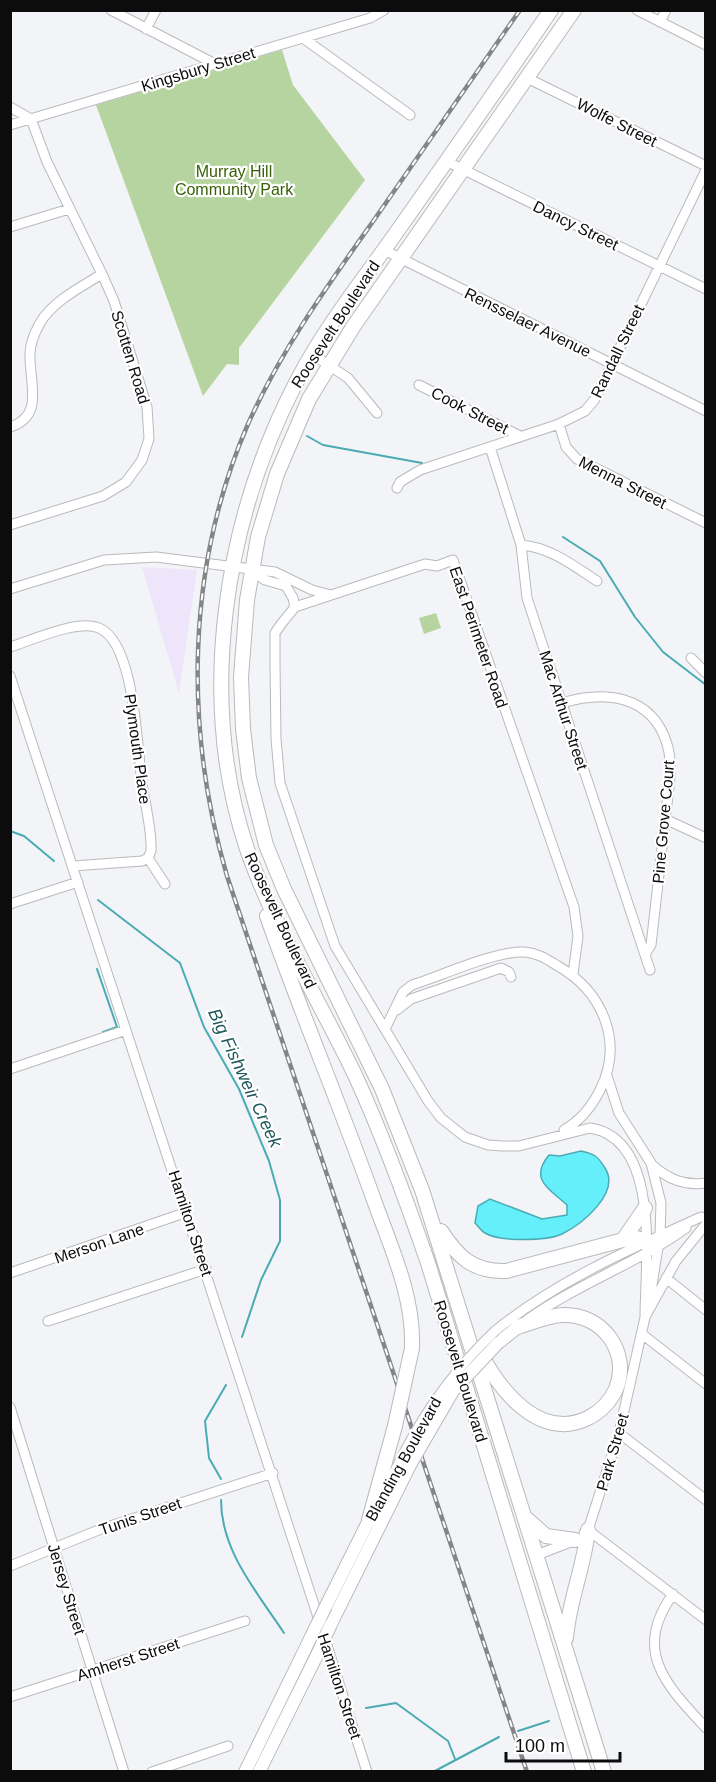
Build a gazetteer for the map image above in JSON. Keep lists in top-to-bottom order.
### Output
{
  "streets": {
    "highway": ["Roosevelt Boulevard"],
    "main road": ["Blanding Boulevard"],
    "street": [
      "Kingsbury Street",
      "Wolfe Street",
      "Dancy Street",
      "Rensselaer Avenue",
      "Randall Street",
      "Scotten Road",
      "Cook Street",
      "Menna Street",
      "East Perimeter Road",
      "Mac Arthur Street",
      "Plymouth Place",
      "Pine Grove Court",
      "Hamilton Street",
      "Merson Lane",
      "Park Street",
      "Tunis Street",
      "Jersey Street",
      "Amherst Street"
    ]
  },
  "crossings": [
    ["Kingsbury Street", "Scotten Road"],
    ["Wolfe Street", "Roosevelt Boulevard"],
    ["Wolfe Street", "Randall Street"],
    ["Dancy Street", "Roosevelt Boulevard"],
    ["Dancy Street", "Randall Street"],
    ["Rensselaer Avenue", "Roosevelt Boulevard"],
    ["Rensselaer Avenue", "Randall Street"],
    ["Randall Street", "Cook Street"],
    ["Randall Street", "Menna Street"],
    ["Randall Street", "Mac Arthur Street"],
    ["Mac Arthur Street", "Pine Grove Court"],
    ["Hamilton Street", "Merson Lane"],
    ["Hamilton Street", "Tunis Street"],
    ["Park Street", "Blanding Boulevard"],
    ["Tunis Street", "Jersey Street"],
    ["Jersey Street", "Amherst Street"]
  ],
  "water": ["Big Fishweir Creek"],
  "parks": ["Murray Hill Community Park"],
  "scale_bar": "100 m"
}
